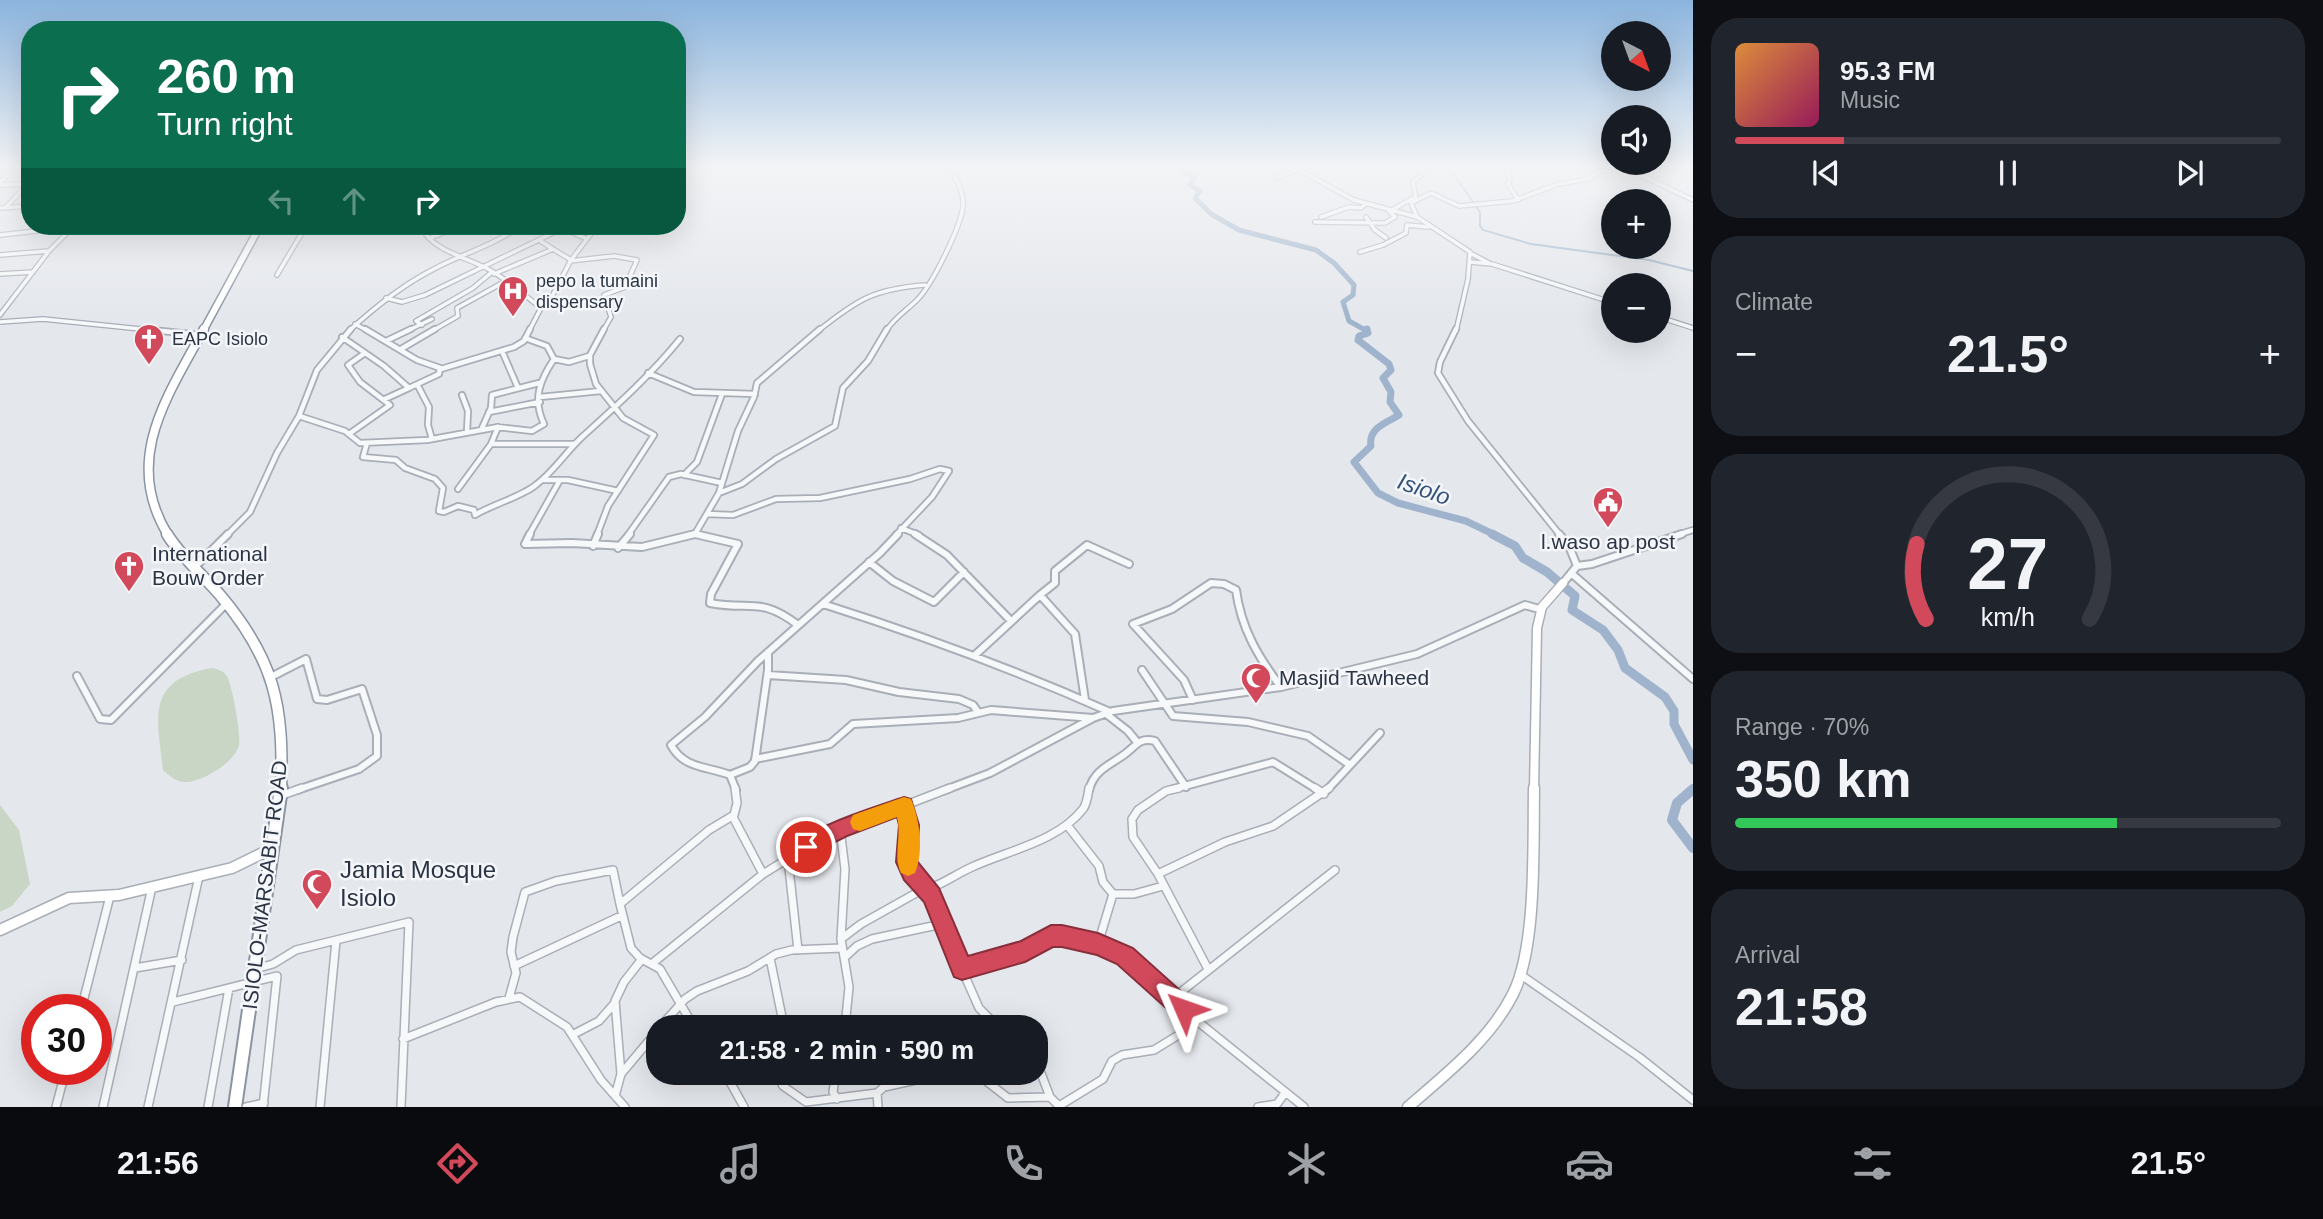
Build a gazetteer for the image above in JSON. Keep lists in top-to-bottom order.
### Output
{
  "streets": {
    "highway": ["ISIOLO-MARSABIT ROAD"]
  },
  "water": ["Isiolo"],
  "places": {
    "hospital": ["pepo la tumaini dispensary"],
    "church": ["EAPC Isiolo", "International Bouw Order"],
    "public building": ["l.waso ap post"],
    "mosque": ["Masjid Tawheed", "Jamia Mosque Isiolo"]
  },
  "north": "bottom right",
  "page": {
    "map_buttons": ["+", "−"],
    "turn": ["260 m", "Turn right"],
    "song": ["95.3 FM", "Music"],
    "tile": [
      "Climate",
      ["Range · 70%", "350 km"],
      ["Arrival", "21:58"]
    ],
    "heat": ["−", "21.5°", "+"],
    "limit": "30",
    "trip": "21:58 · 2 min · 590 m",
    "tabs": ["21:56", "21.5°"],
    "gauge": ["27", "km/h"]
  }
}
